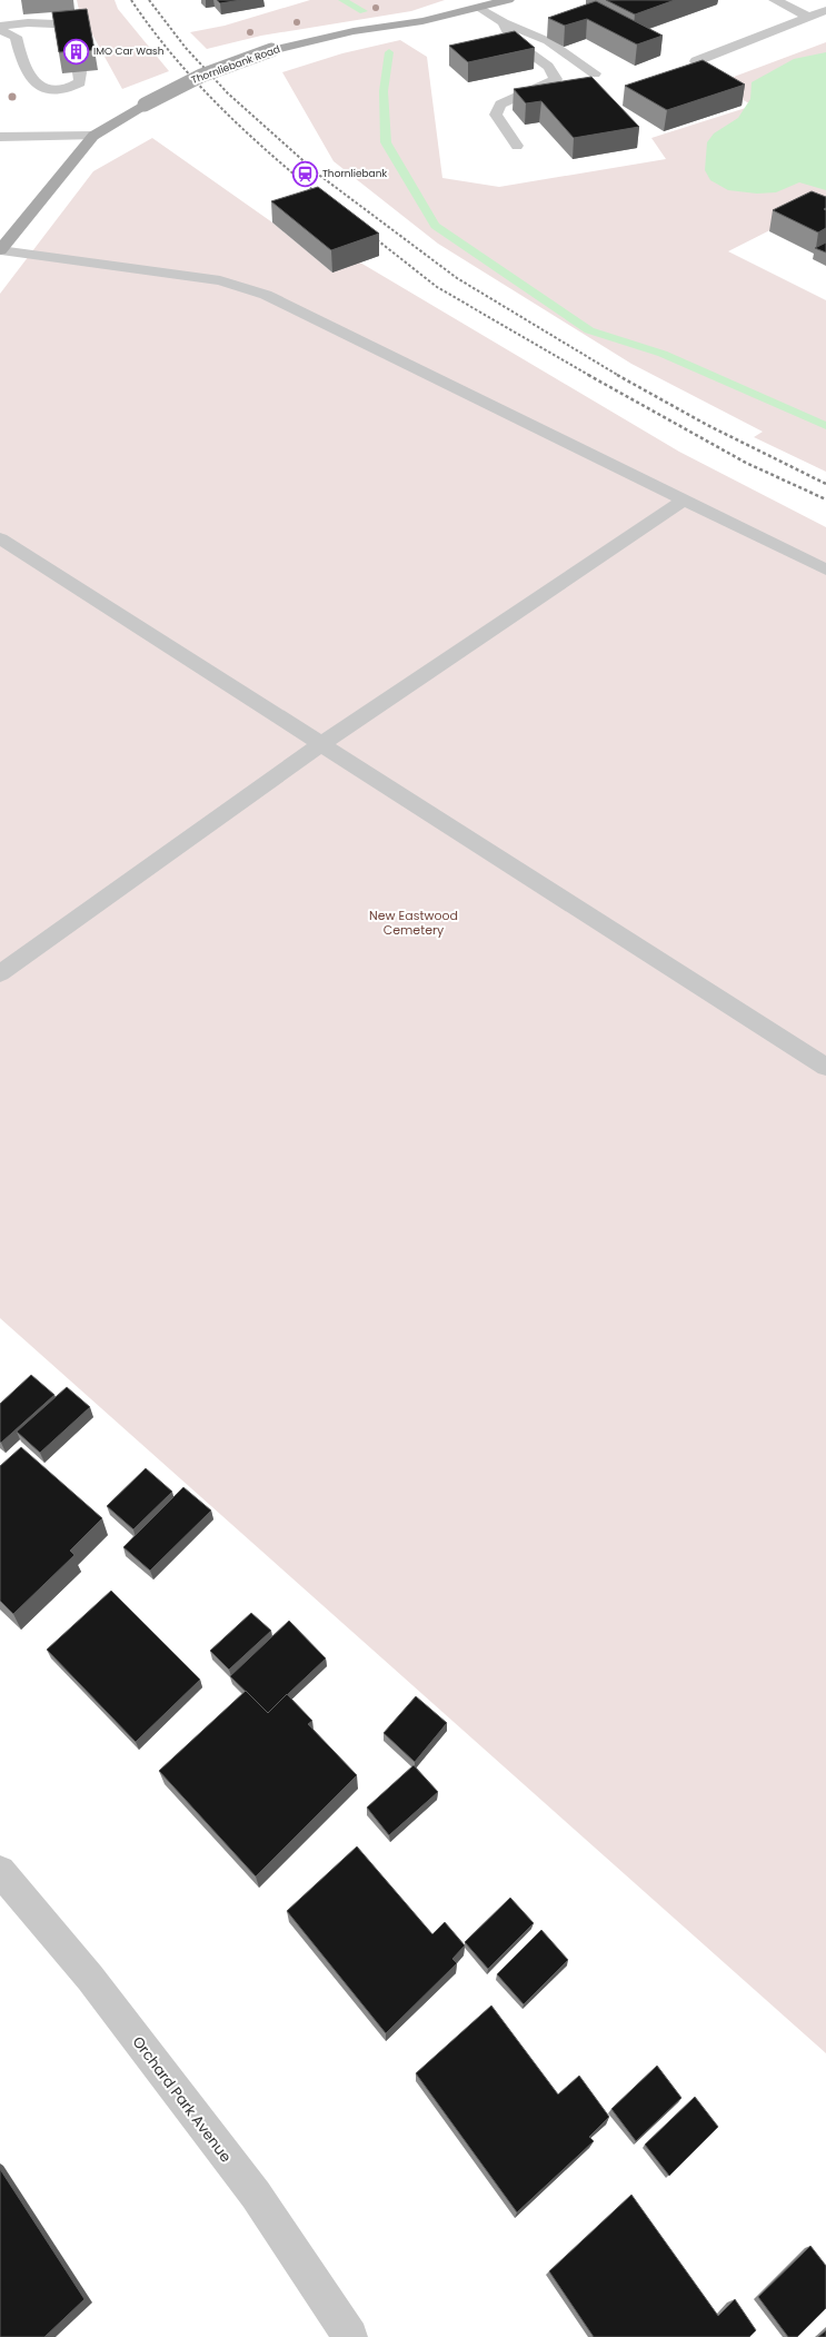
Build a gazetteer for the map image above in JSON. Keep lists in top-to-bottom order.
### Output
{
  "streets": {
    "main road": ["Thornliebank Road"],
    "street": ["Orchard Park Avenue"]
  },
  "parks": ["New Eastwood Cemetery"],
  "places": {
    "building": ["IMO Car Wash"],
    "station": ["Thornliebank"]
  }
}
